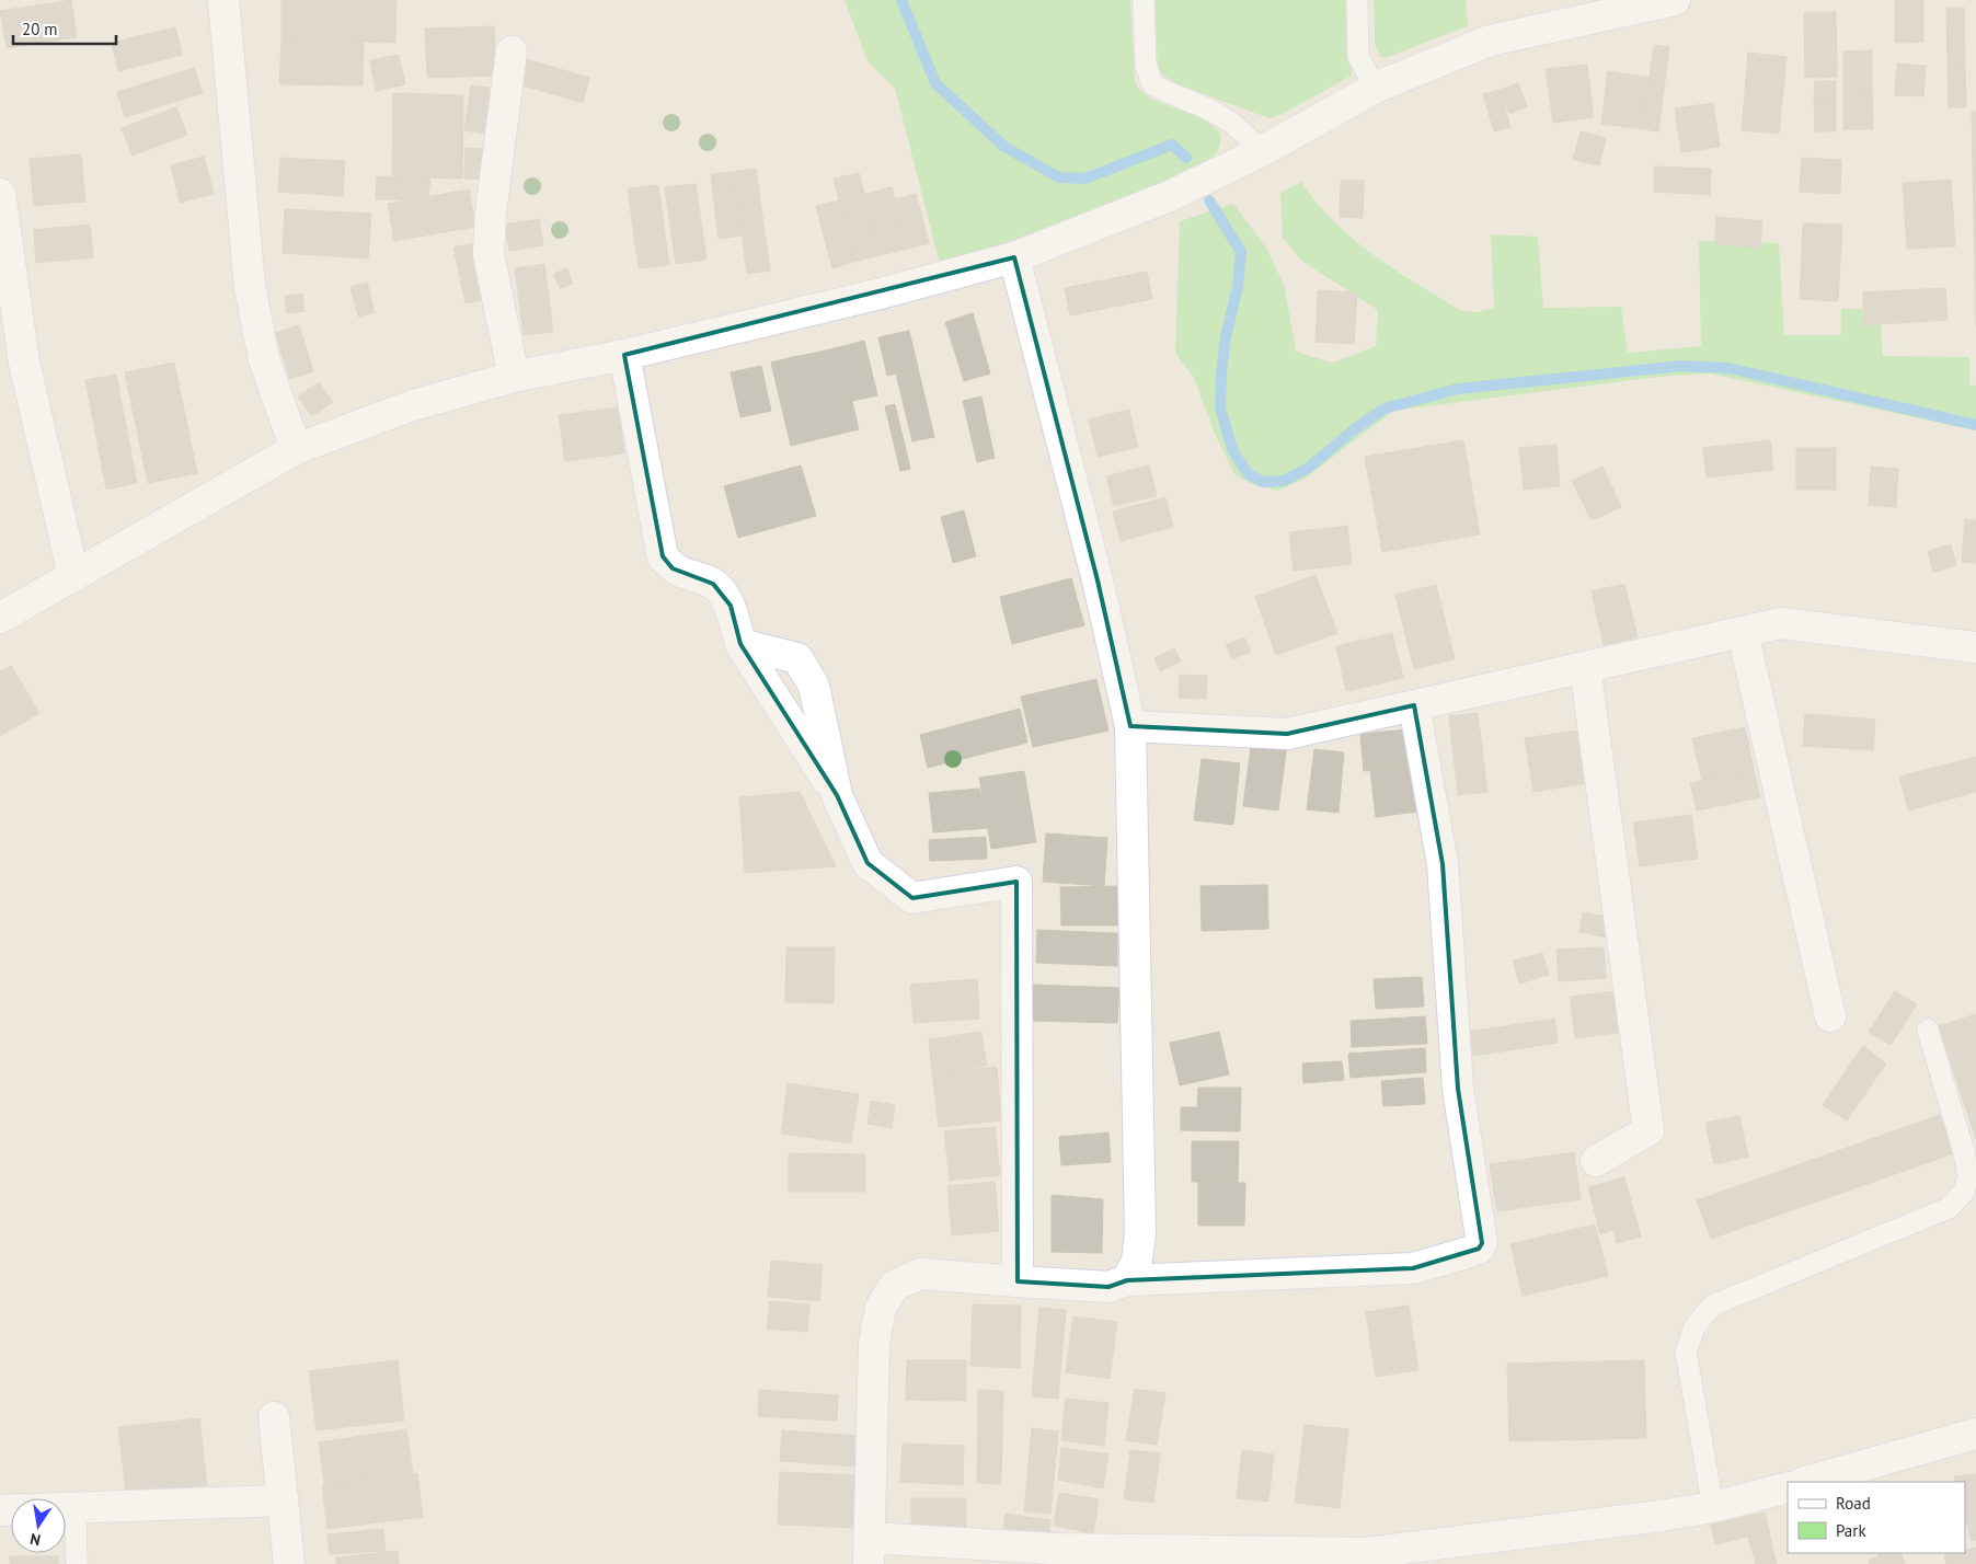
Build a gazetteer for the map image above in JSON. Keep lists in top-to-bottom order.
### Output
{
  "legend": ["Road", "Park"],
  "scale_bar": "20 m",
  "north": "bottom"
}
